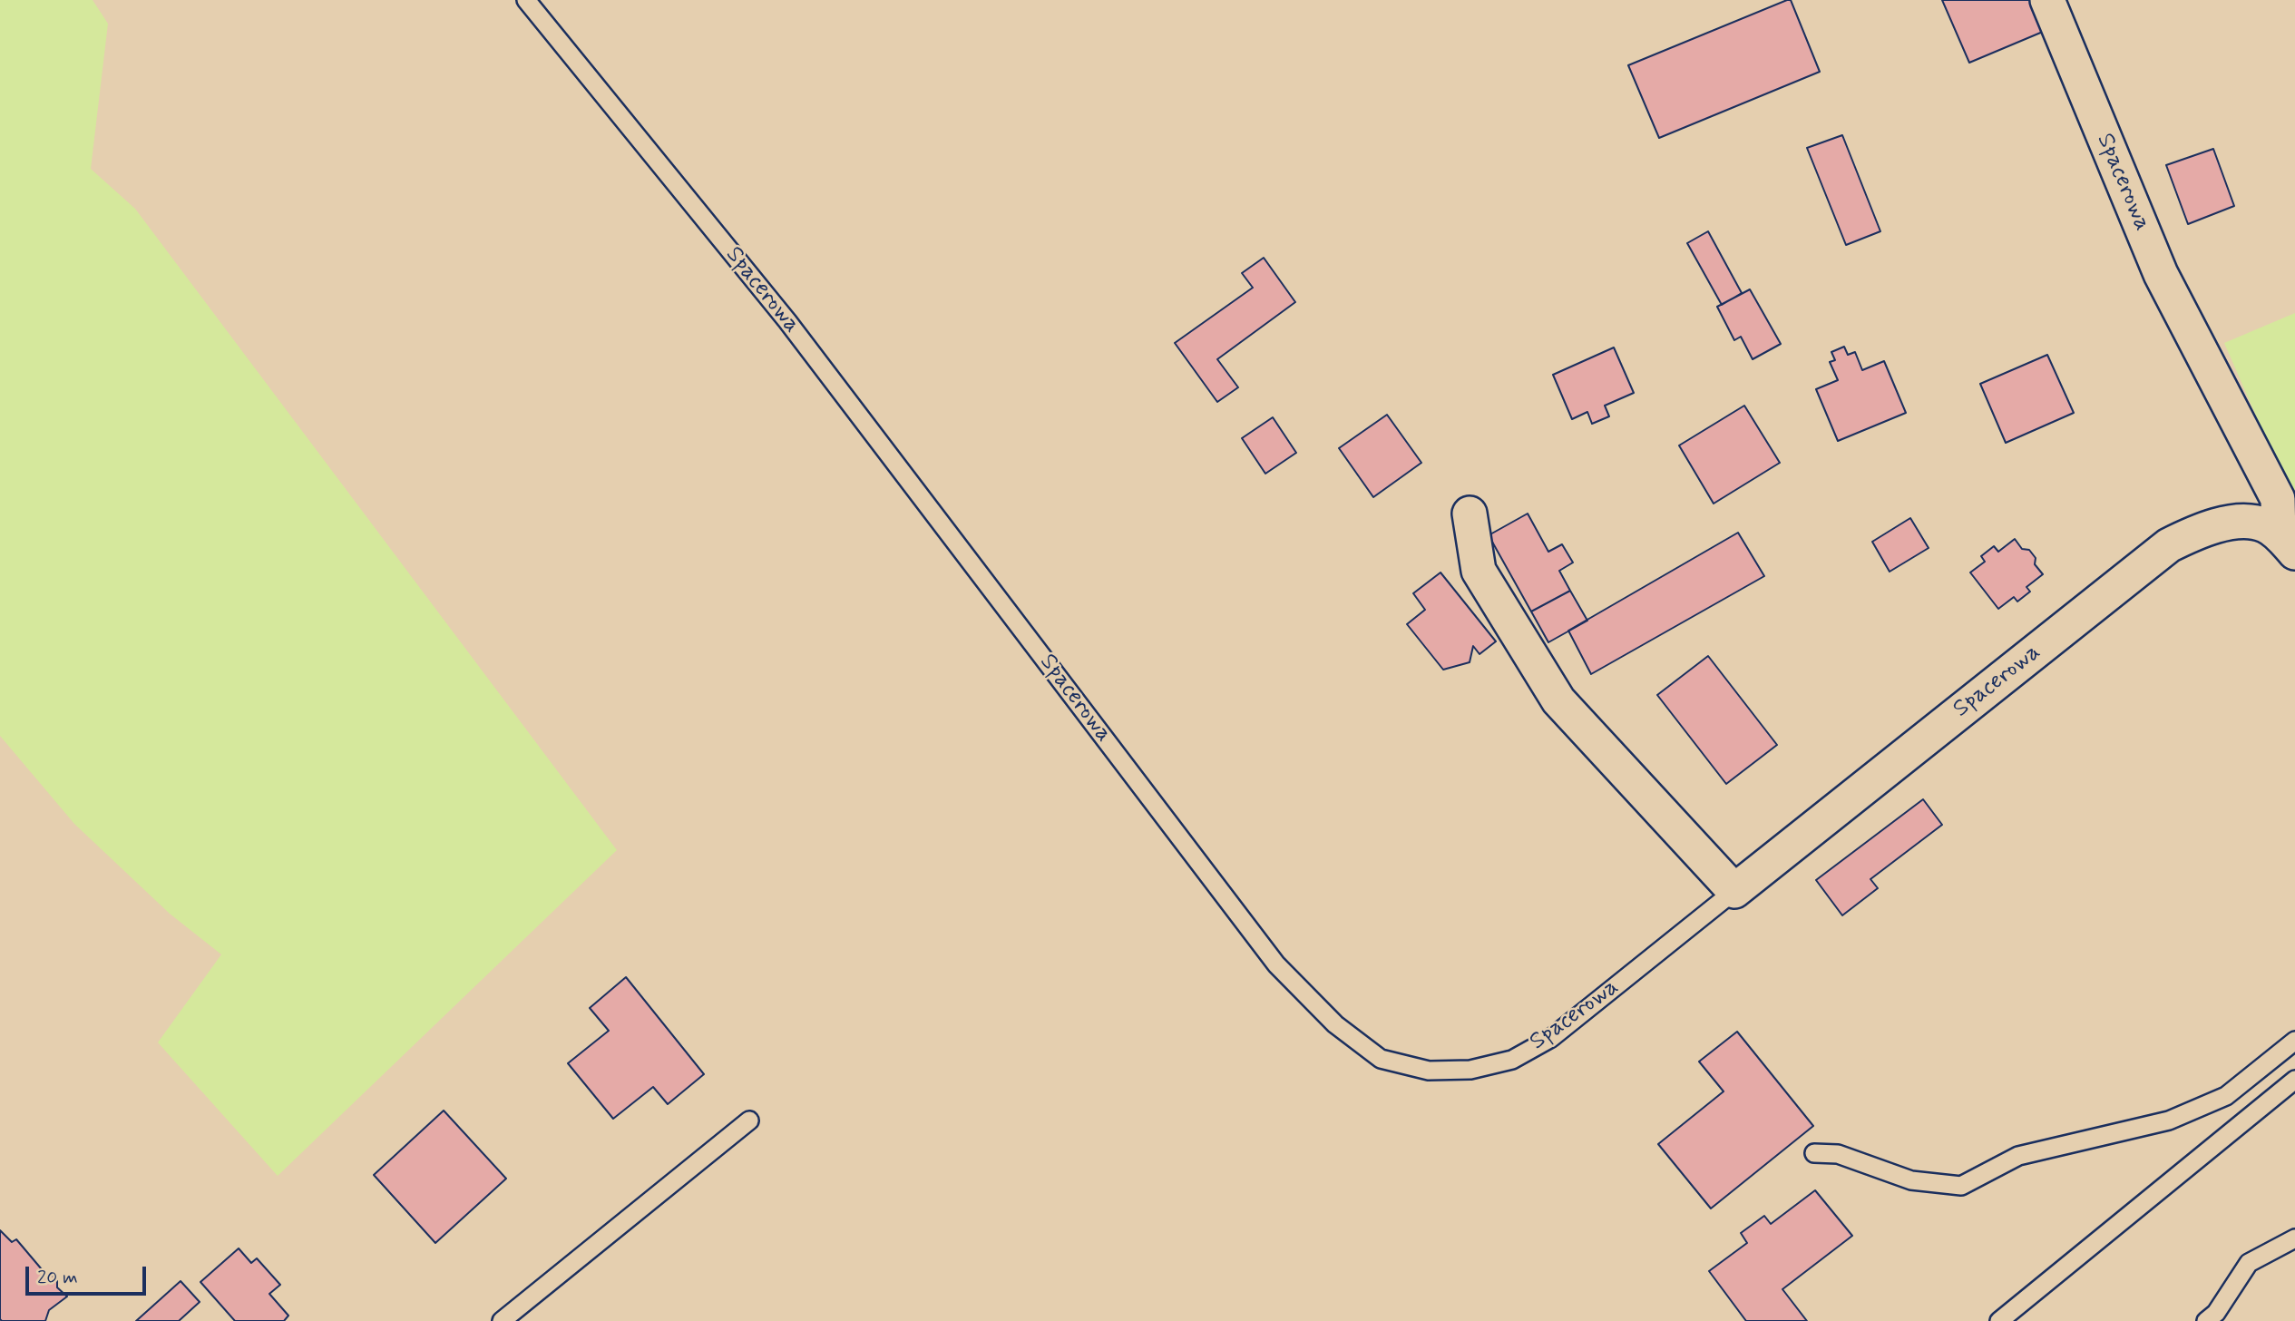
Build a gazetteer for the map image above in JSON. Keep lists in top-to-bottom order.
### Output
{
  "streets": {
    "street": ["Spacerowa"]
  },
  "scale_bar": "20 m"
}
